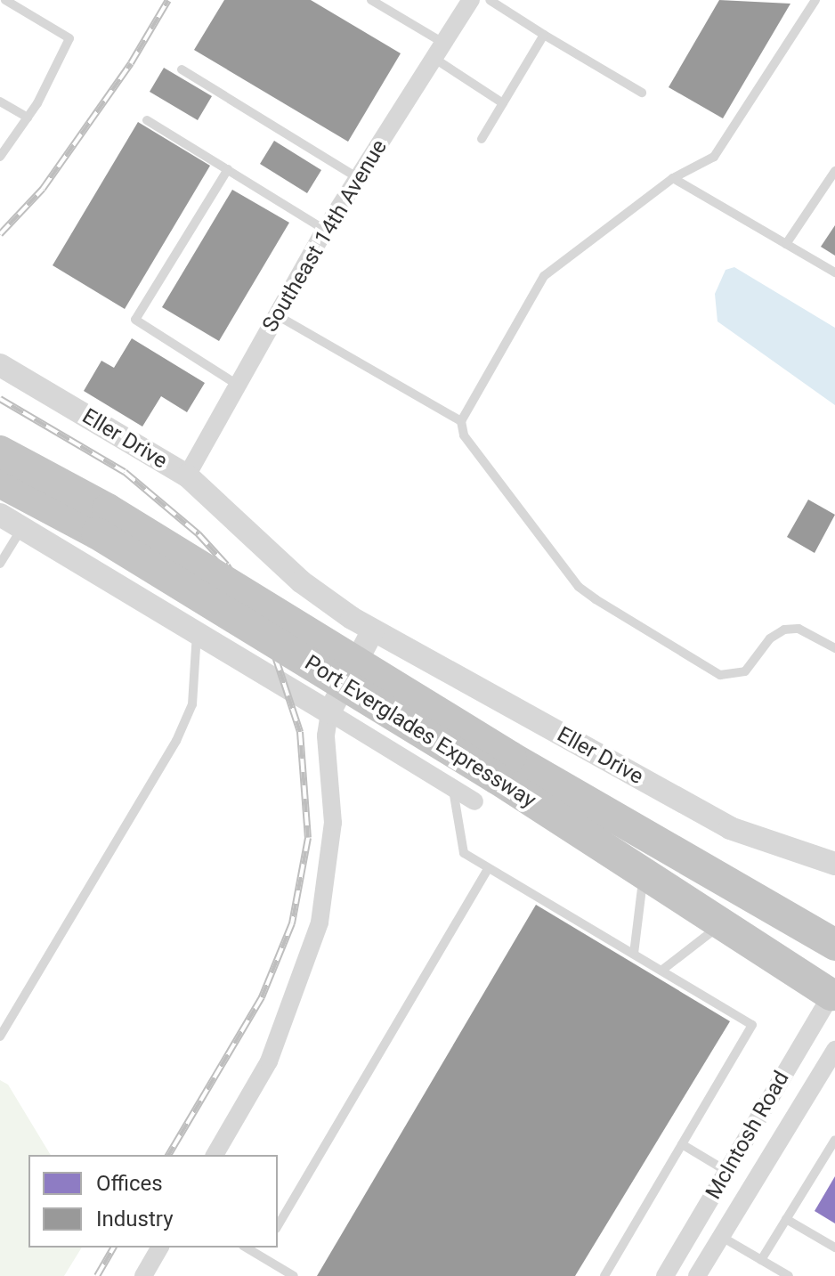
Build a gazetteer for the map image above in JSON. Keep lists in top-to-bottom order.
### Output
{
  "streets": {
    "highway": ["Port Everglades Expressway"],
    "street": ["Southeast 14th Avenue", "Eller Drive", "McIntosh Road"]
  },
  "crossings": [
    ["Southeast 14th Avenue", "Eller Drive"],
    ["Port Everglades Expressway", "McIntosh Road"]
  ],
  "legend": ["Offices", "Industry"]
}
